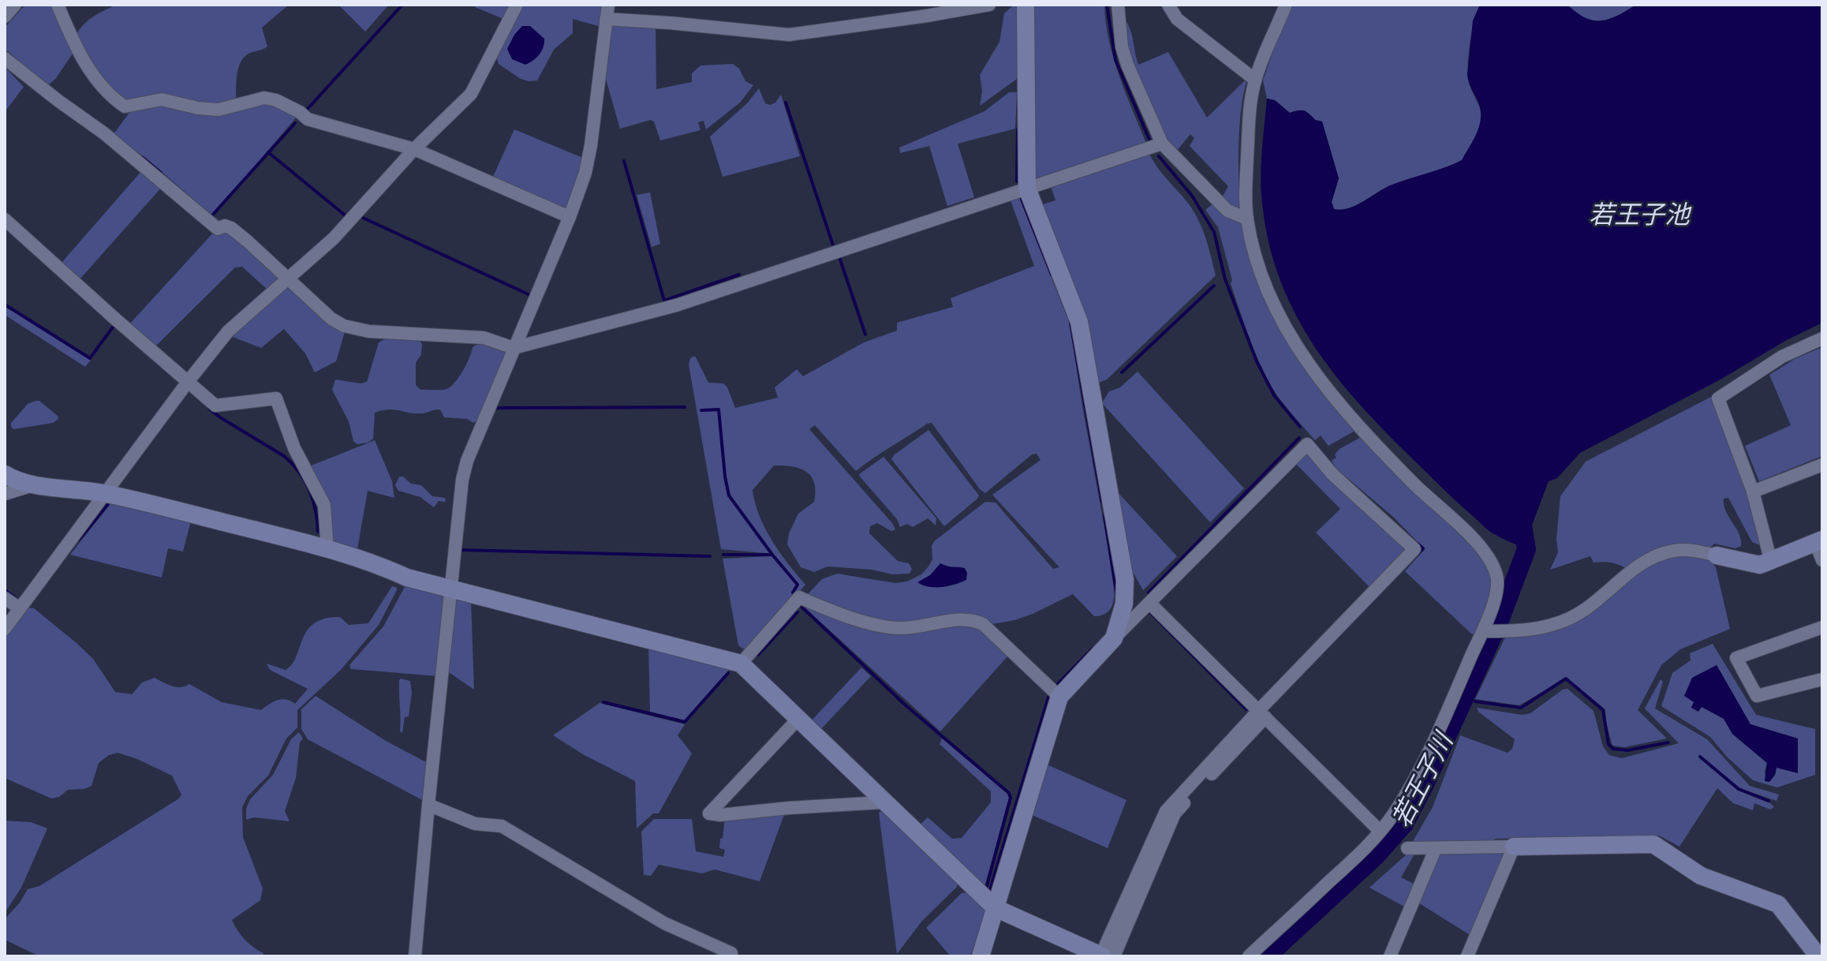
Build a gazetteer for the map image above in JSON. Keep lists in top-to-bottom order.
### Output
{
  "water": ["若王子池", "若王子川"]
}
